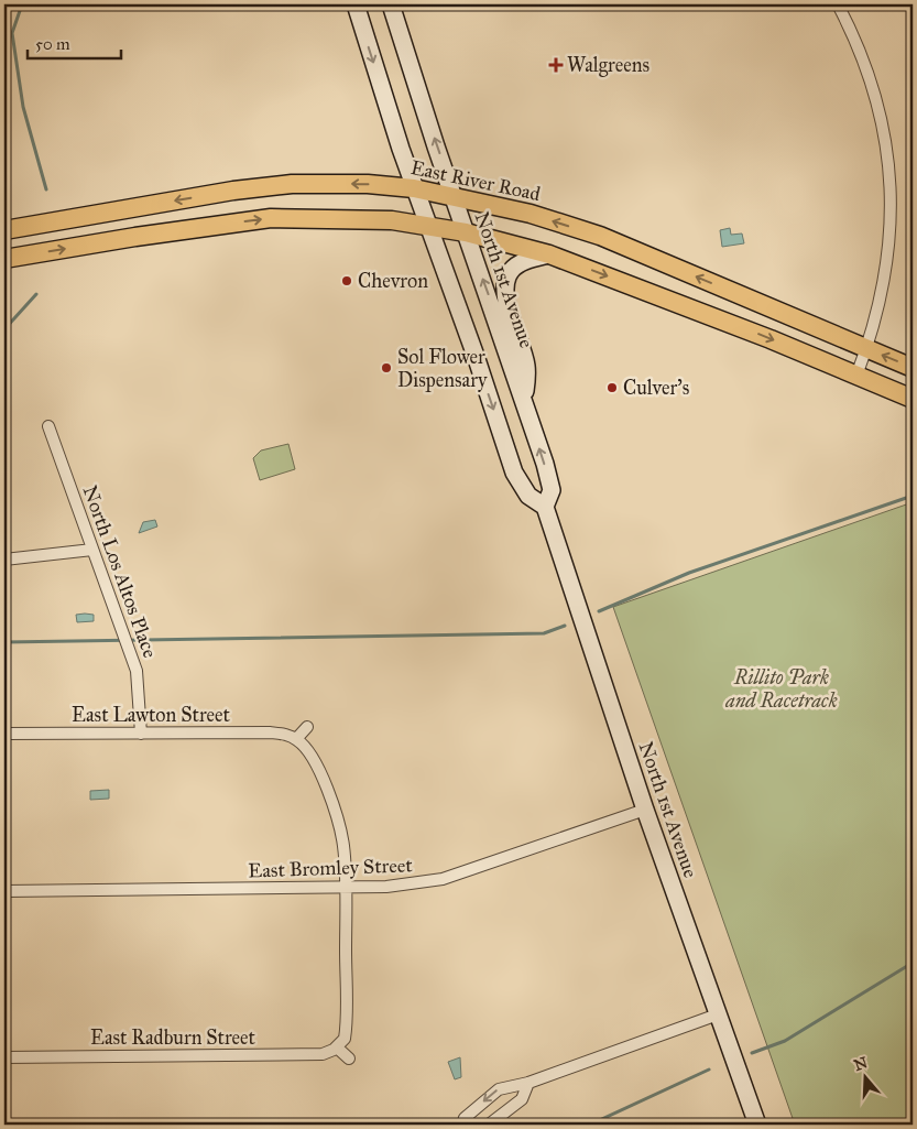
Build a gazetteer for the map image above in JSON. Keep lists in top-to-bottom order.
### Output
{
  "streets": {
    "main road": ["East River Road", "North 1st Avenue"],
    "street": [
      "North Los Altos Place",
      "East Lawton Street",
      "East Bromley Street",
      "East Radburn Street"
    ]
  },
  "crossings": [
    ["East River Road", "North 1st Avenue"],
    ["North 1st Avenue", "East Bromley Street"],
    ["North Los Altos Place", "East Lawton Street"]
  ],
  "parks": ["Rillito Park and Racetrack"],
  "places": {
    "health": ["Walgreens"],
    "other": ["Chevron", "Sol Flower Dispensary", "Culver's"]
  },
  "scale_bar": "50 m",
  "north": "top"
}
